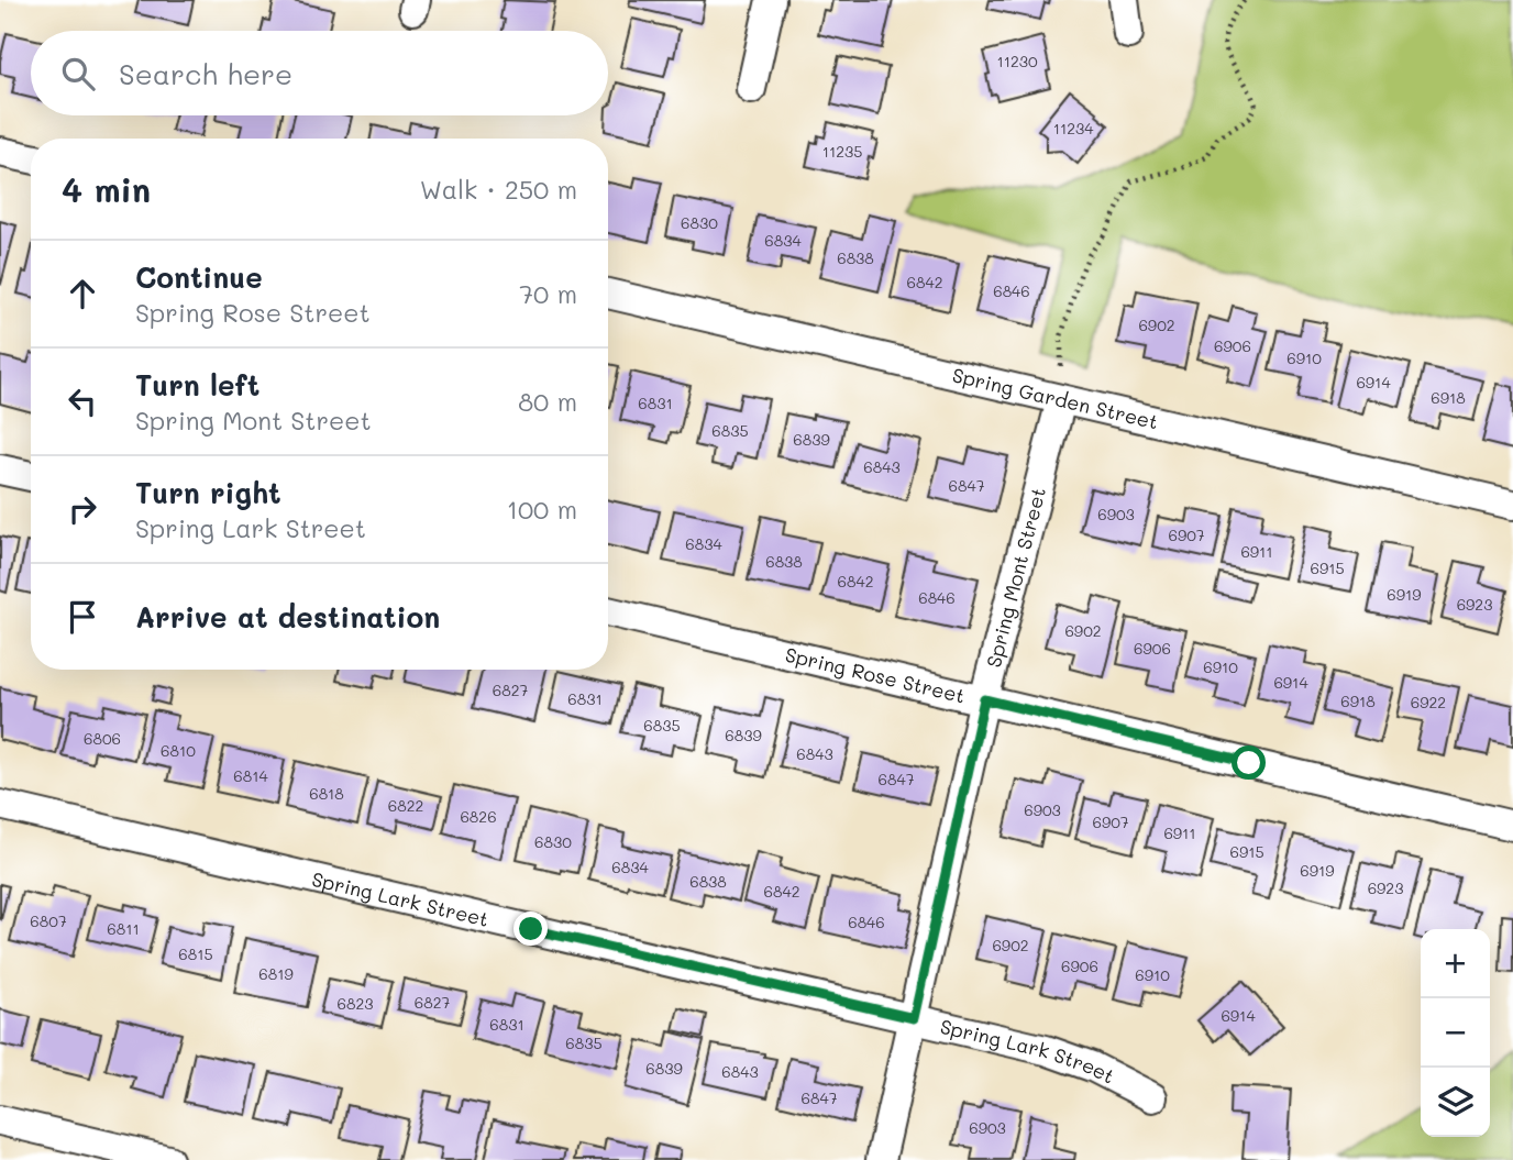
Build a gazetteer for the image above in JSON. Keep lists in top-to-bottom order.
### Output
{
  "streets": {
    "street": [
      "Spring Garden Street",
      "Spring Mont Street",
      "Spring Rose Street",
      "Spring Lark Street"
    ]
  },
  "crossings": [
    ["Spring Garden Street", "Spring Mont Street"],
    ["Spring Mont Street", "Spring Rose Street"],
    ["Spring Mont Street", "Spring Lark Street"]
  ],
  "house_numbers": [
    "11230",
    "11234",
    "11235",
    "6830",
    "6834",
    "6838",
    "6842",
    "6846",
    "6902",
    "6906",
    "6910",
    "6914",
    "6918",
    "6831",
    "6835",
    "6839",
    "6843",
    "6847",
    "6903",
    "6907",
    "6834",
    "6911",
    "6838",
    "6915",
    "6842",
    "6919",
    "6846",
    "6923",
    "6902",
    "6906",
    "6910",
    "6914",
    "6827",
    "6831",
    "6918",
    "6922",
    "6835",
    "6839",
    "6806",
    "6810",
    "6843",
    "6814",
    "6847",
    "6818",
    "6822",
    "6903",
    "6826",
    "6907",
    "6911",
    "6830",
    "6915",
    "6834",
    "6919",
    "6838",
    "6923",
    "6842",
    "6807",
    "6846",
    "6811",
    "6902",
    "6815",
    "6906",
    "6819",
    "6910",
    "6827",
    "6823",
    "6914",
    "6831",
    "6835",
    "6839",
    "6843",
    "6847",
    "6903"
  ],
  "page": {
    "search": "Search here",
    "heading": ["4 min", "Walk · 250 m"],
    "list": [
      ["Continue", "Spring Rose Street", "70 m"],
      ["Turn left", "Spring Mont Street", "80 m"],
      ["Turn right", "Spring Lark Street", "100 m"],
      "Arrive at destination"
    ],
    "map_buttons": ["+", "−"]
  }
}
